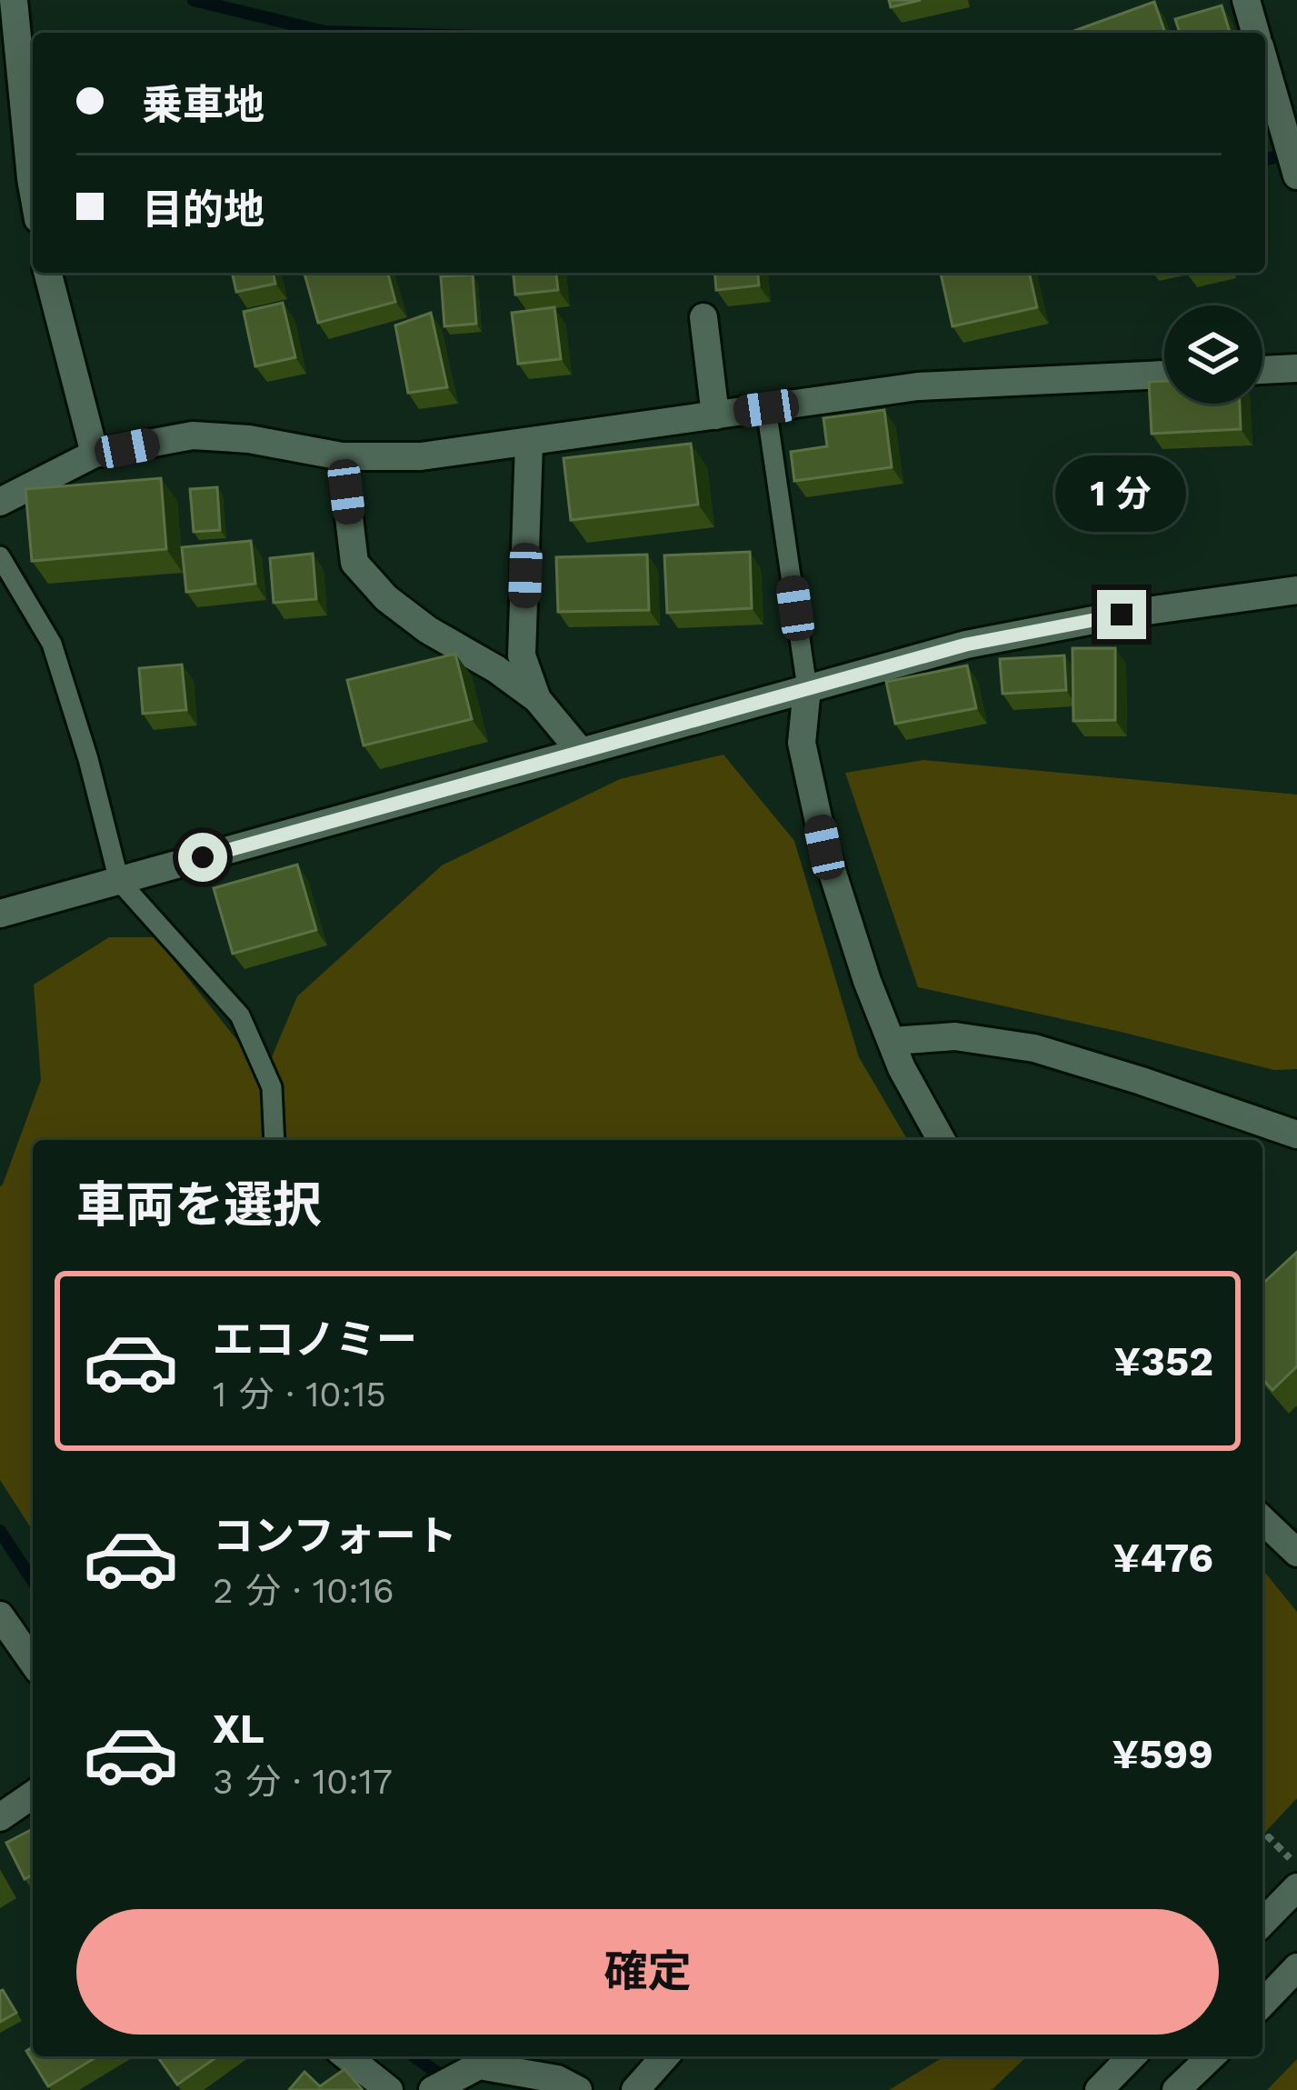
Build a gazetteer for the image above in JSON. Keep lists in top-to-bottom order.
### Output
{
  "page": {
    "banner": ["乗車地", "目的地"],
    "bubble": "1 分",
    "heading": "車両を選択",
    "list": [
      {
        "name": "エコノミー",
        "note": "1 分 · 10:15",
        "value": "¥352"
      },
      {
        "name": "コンフォート",
        "note": "2 分 · 10:16",
        "value": "¥476"
      },
      {
        "name": "XL",
        "note": "3 分 · 10:17",
        "value": "¥599"
      }
    ],
    "buttons": "確定"
  }
}
